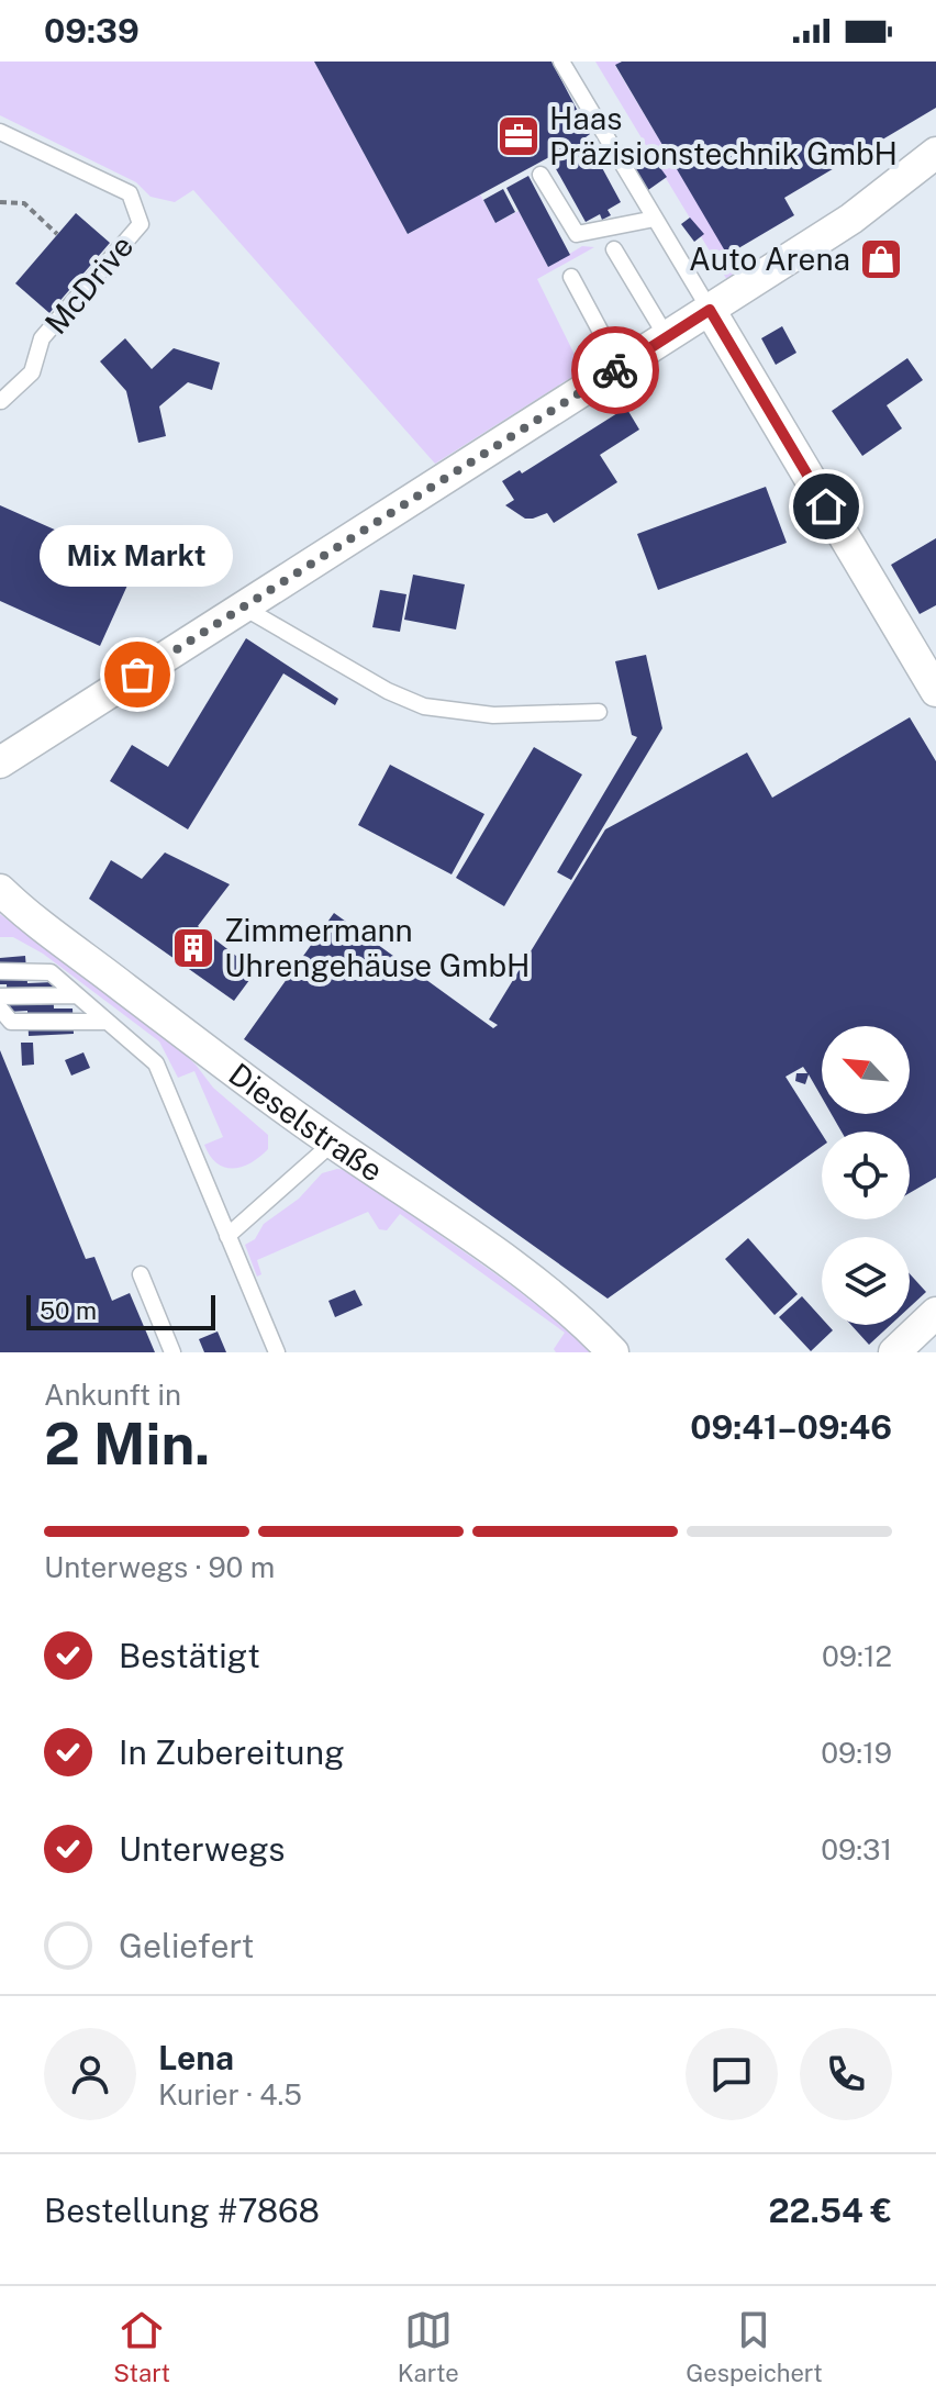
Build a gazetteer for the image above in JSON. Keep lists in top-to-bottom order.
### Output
{
  "streets": {
    "street": ["Dieselstraße"],
    "lane": ["McDrive"]
  },
  "places": {
    "office": ["Haas Präzisionstechnik GmbH"],
    "shop": ["Auto Arena"],
    "other": ["Mix Markt"],
    "building": ["Zimmermann Uhrengehäuse GmbH"]
  },
  "scale_bar": "50 m",
  "north": "top left",
  "page": {
    "status": "09:39",
    "bubble": "Mix Markt",
    "scale": "50 m",
    "heading": ["2 Min.", "Ankunft in", "09:41–09:46"],
    "panel": [
      "Lena",
      "Kurier · 4.5",
      "Bestellung #7868",
      "22.54 €"
    ],
    "bar": "Unterwegs · 90 m",
    "list": [
      ["Bestätigt", "09:12"],
      ["In Zubereitung", "09:19"],
      ["Unterwegs", "09:31"],
      "Geliefert"
    ],
    "tabs": ["Start", "Karte", "Gespeichert"]
  }
}
